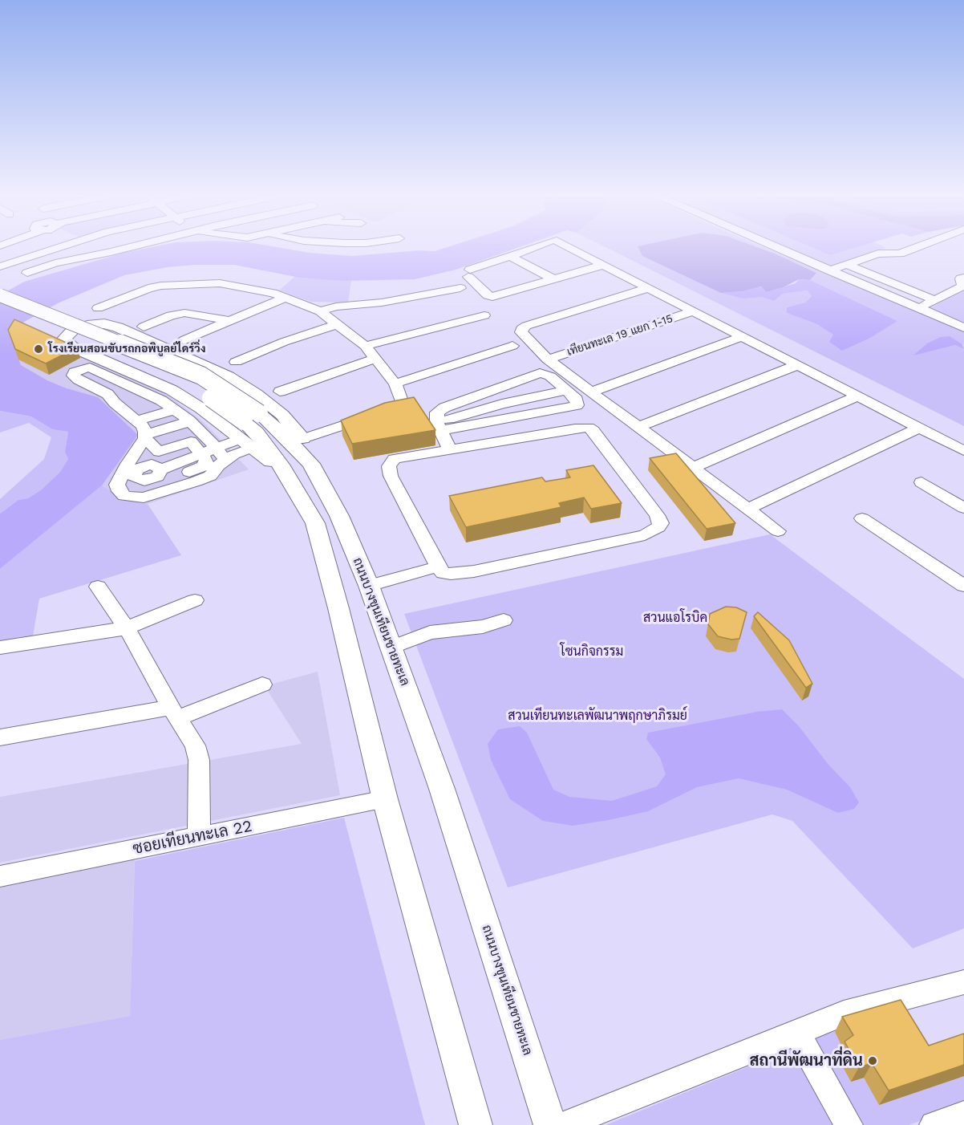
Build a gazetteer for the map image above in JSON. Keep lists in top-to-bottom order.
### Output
{
  "streets": {
    "main road": ["ถนนบางขุนเทียนชายทะเล"],
    "street": ["เทียนทะเล 19 แยก 1-15", "ซอยเทียนทะเล 22"]
  },
  "crossings": [
    ["ถนนบางขุนเทียนชายทะเล", "ซอยเทียนทะเล 22"]
  ],
  "parks": ["สวนแอโรบิค", "โซนกิจกรรม", "สวนเทียนทะเลพัฒนาพฤกษาภิรมย์"],
  "places": ["โรงเรียนสอนขับรถกอพิบูลย์ไดร์วิ่ง", "สถานีพัฒนาที่ดิน"]
}
